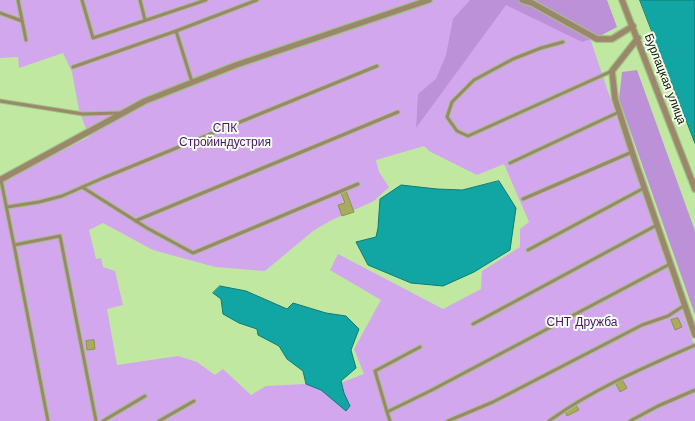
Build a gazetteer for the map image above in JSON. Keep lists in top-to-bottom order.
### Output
{
  "streets": {
    "street": ["Бурлацкая улица"]
  },
  "parks": ["СПК Стройиндустрия", "СНТ Дружба"]
}
